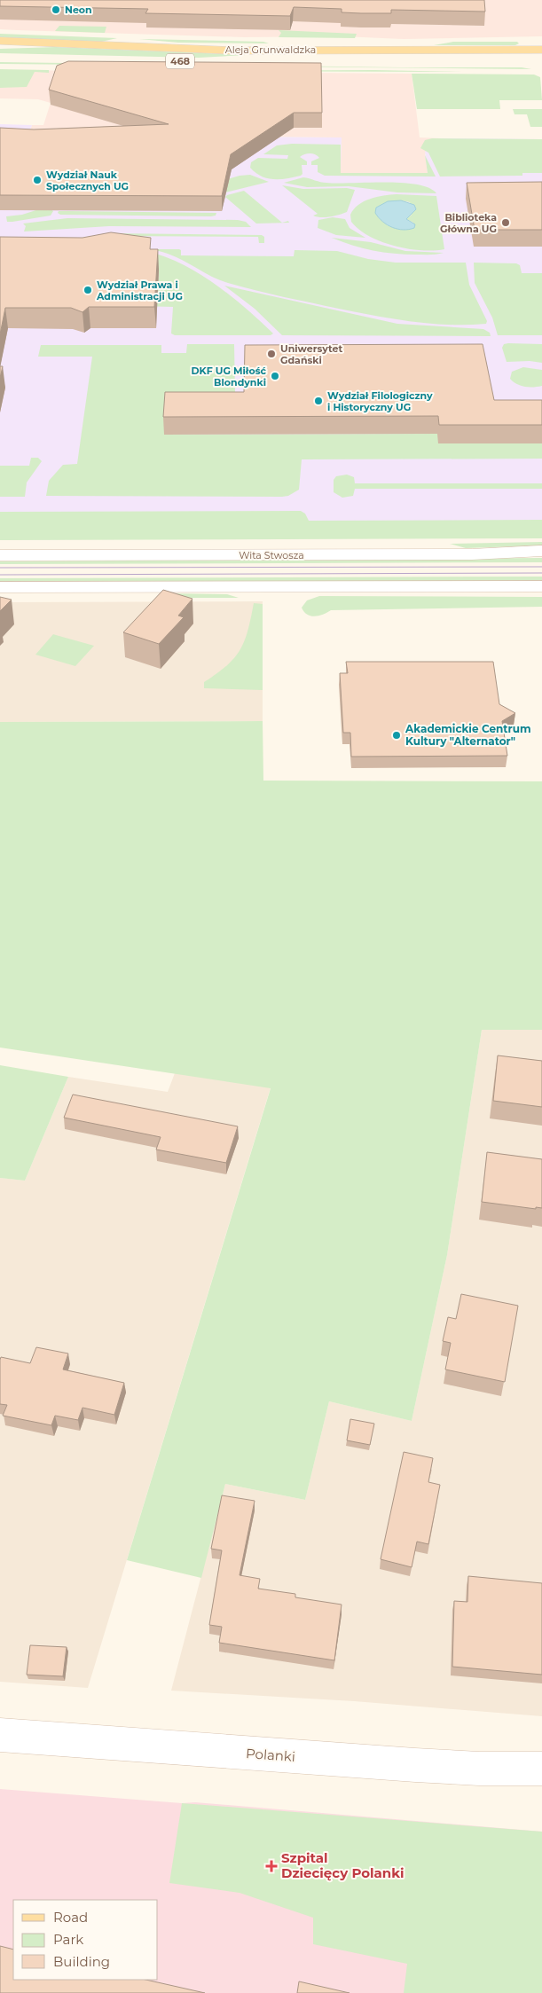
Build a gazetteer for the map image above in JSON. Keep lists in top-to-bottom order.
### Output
{
  "streets": {
    "main road": ["Aleja Grunwaldzka", "468"],
    "street": ["Wita Stwosza", "Polanki"]
  },
  "places": {
    "other": [
      "Neon",
      "Wydział Nauk Społecznych UG",
      "Biblioteka Główna UG",
      "Wydział Prawa i Administracji UG",
      "Uniwersytet Gdański",
      "DKF UG Miłość Blondynki",
      "Wydział Filologiczny i Historyczny UG",
      "Akademickie Centrum Kultury \"Alternator\""
    ],
    "health": ["Szpital Dziecięcy Polanki"]
  },
  "legend": ["Road", "Park", "Building"]
}
